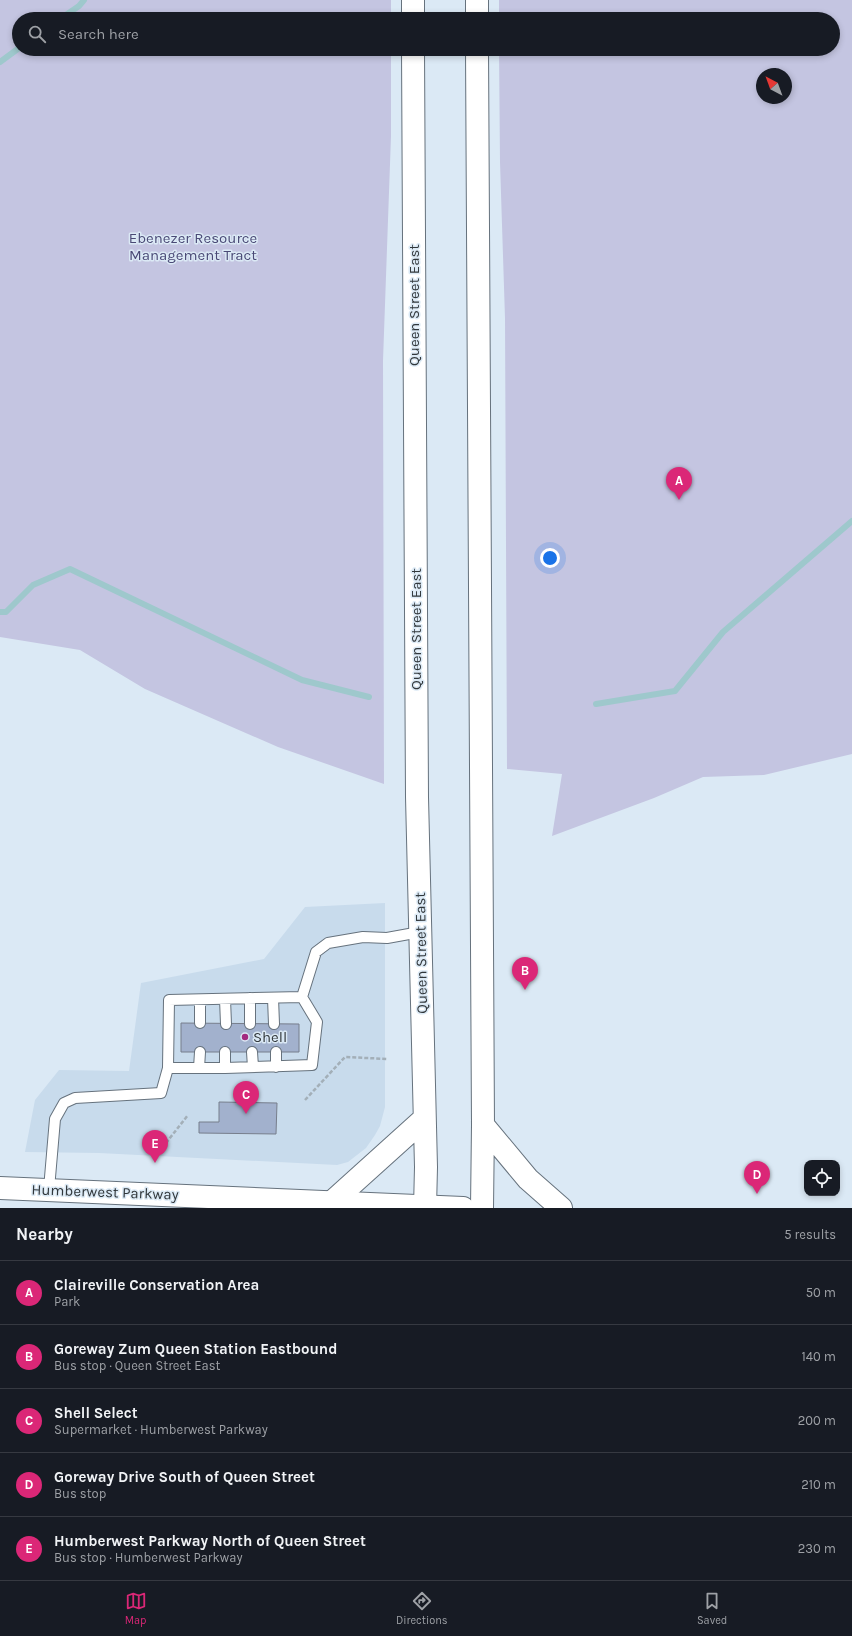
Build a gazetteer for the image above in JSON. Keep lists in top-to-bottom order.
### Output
{
  "streets": {
    "main road": ["Queen Street East", "Humberwest Parkway"]
  },
  "crossings": [
    ["Queen Street East", "Humberwest Parkway"]
  ],
  "parks": ["Ebenezer Resource Management Tract"],
  "places": ["Shell"],
  "north": "top left",
  "page": {
    "search": "Search here",
    "pins": [
      "A",
      "B",
      "C",
      "E",
      "D"
    ],
    "heading": ["Nearby", "5 results"],
    "list": [
      {
        "mark": "A",
        "name": "Claireville Conservation Area",
        "note": "Park",
        "value": "50 m"
      },
      {
        "mark": "B",
        "name": "Goreway Zum Queen Station Eastbound",
        "note": "Bus stop · Queen Street East",
        "value": "140 m"
      },
      {
        "mark": "C",
        "name": "Shell Select",
        "note": "Supermarket · Humberwest Parkway",
        "value": "200 m"
      },
      {
        "mark": "D",
        "name": "Goreway Drive South of Queen Street",
        "note": "Bus stop",
        "value": "210 m"
      },
      {
        "mark": "E",
        "name": "Humberwest Parkway North of Queen Street",
        "note": "Bus stop · Humberwest Parkway",
        "value": "230 m"
      }
    ],
    "nav": ["Map", "Directions", "Saved"]
  }
}
